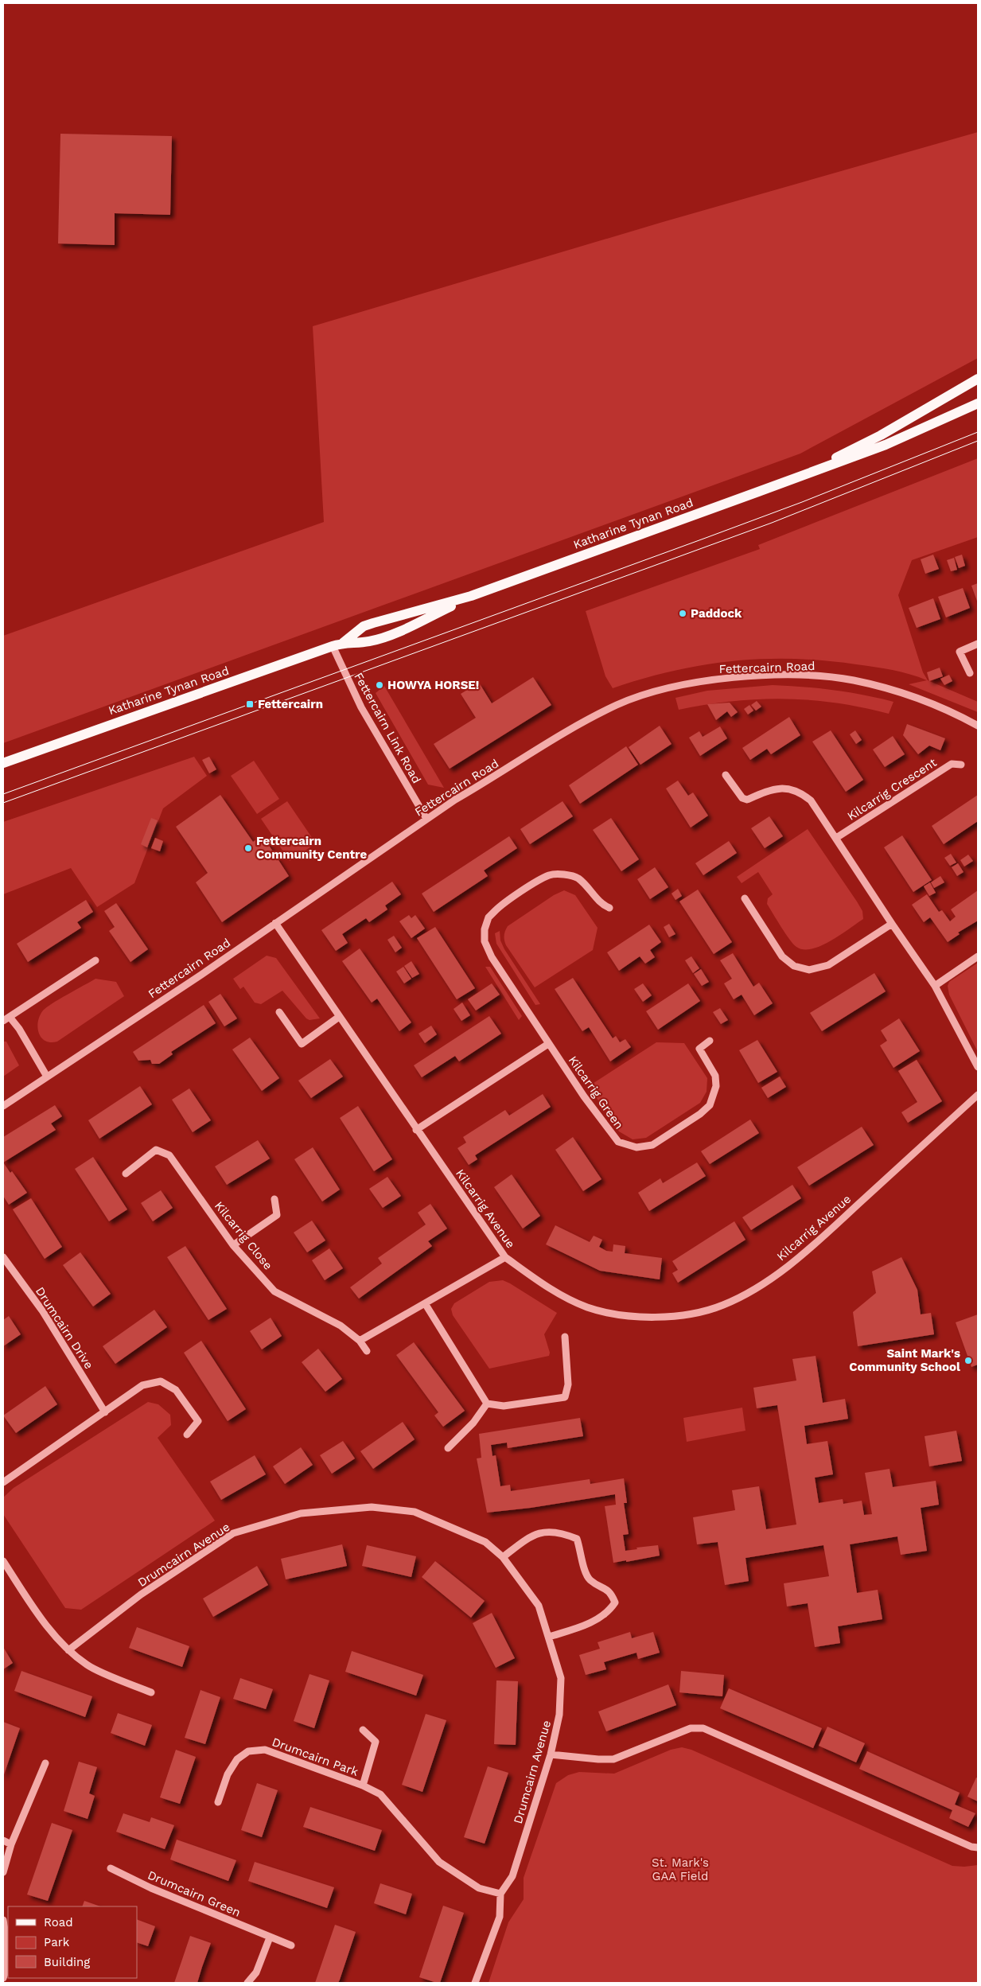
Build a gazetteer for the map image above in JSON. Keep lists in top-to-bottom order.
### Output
{
  "streets": {
    "main road": ["Katharine Tynan Road"],
    "street": [
      "Fettercairn Road",
      "Fettercairn Link Road",
      "Kilcarrig Crescent",
      "Kilcarrig Green",
      "Kilcarrig Avenue",
      "Kilcarrig Close",
      "Drumcairn Drive",
      "Drumcairn Avenue",
      "Drumcairn Park",
      "Drumcairn Green"
    ]
  },
  "crossings": [
    ["Katharine Tynan Road", "Fettercairn Link Road"],
    ["Fettercairn Road", "Fettercairn Link Road"],
    ["Fettercairn Road", "Kilcarrig Avenue"],
    ["Drumcairn Avenue", "Drumcairn Park"]
  ],
  "parks": ["St. Mark's GAA Field"],
  "places": {
    "other": [
      "Paddock",
      "HOWYA HORSE!",
      "Fettercairn Community Centre",
      "Saint Mark's Community School"
    ],
    "transit": ["Fettercairn"]
  },
  "legend": ["Road", "Park", "Building"]
}
